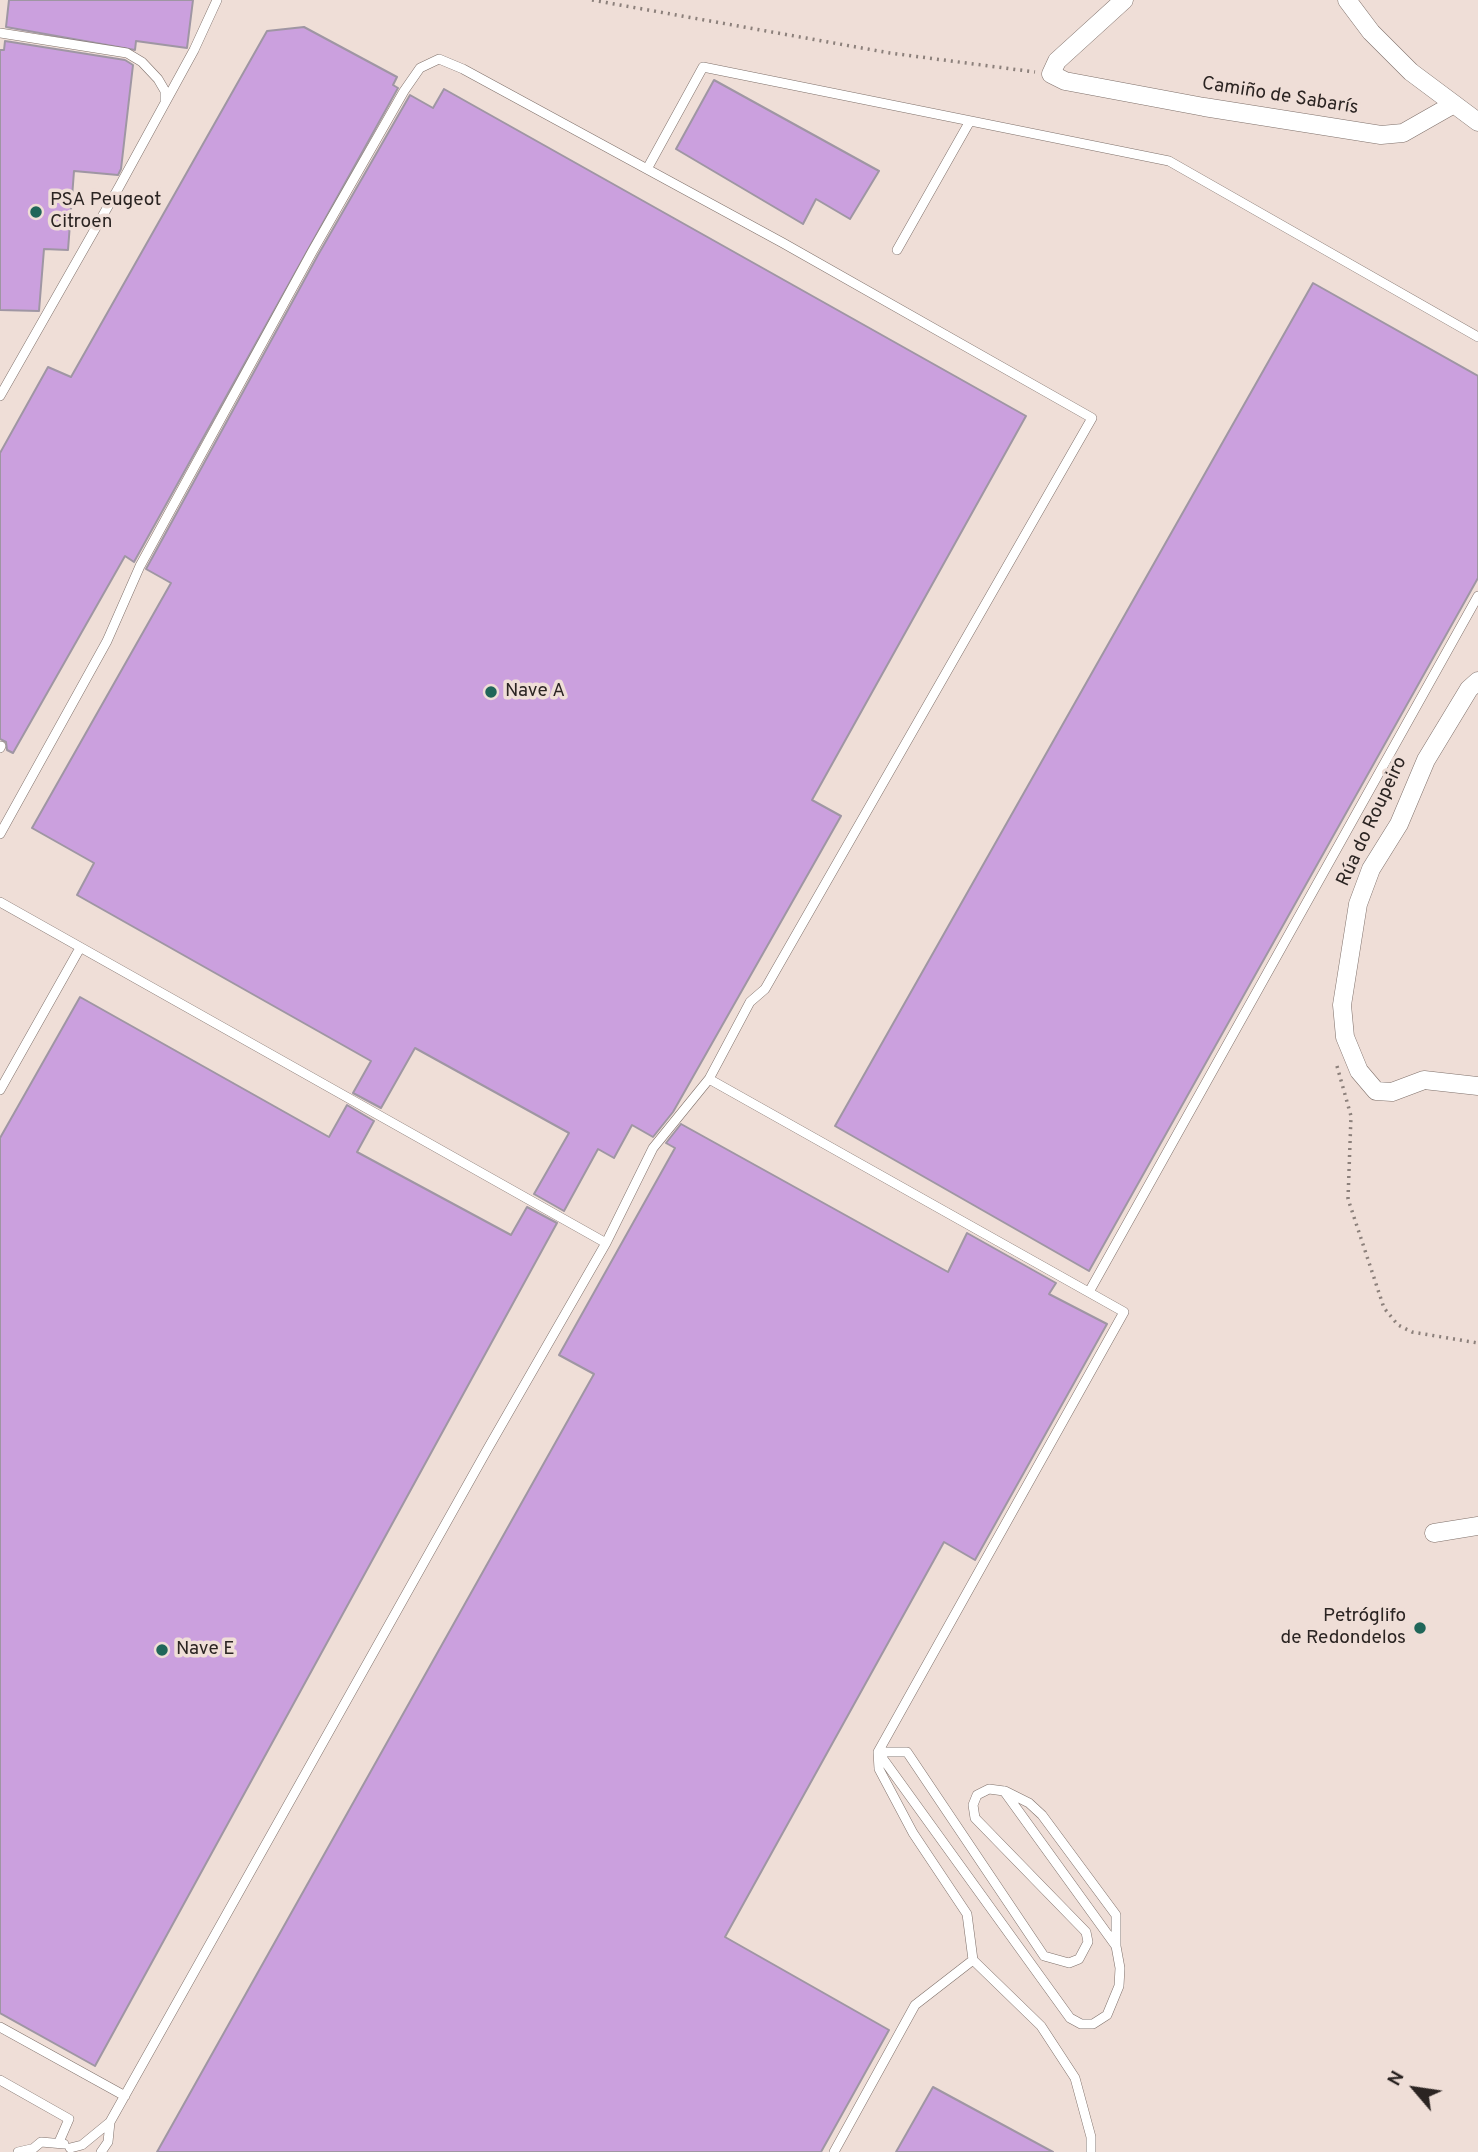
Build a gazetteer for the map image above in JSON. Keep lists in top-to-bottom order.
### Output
{
  "streets": {
    "street": ["Camiño de Sabarís", "Rúa do Roupeiro"]
  },
  "places": [
    "PSA Peugeot Citroen",
    "Nave A",
    "Petróglifo de Redondelos",
    "Nave E"
  ],
  "north": "top left"
}
